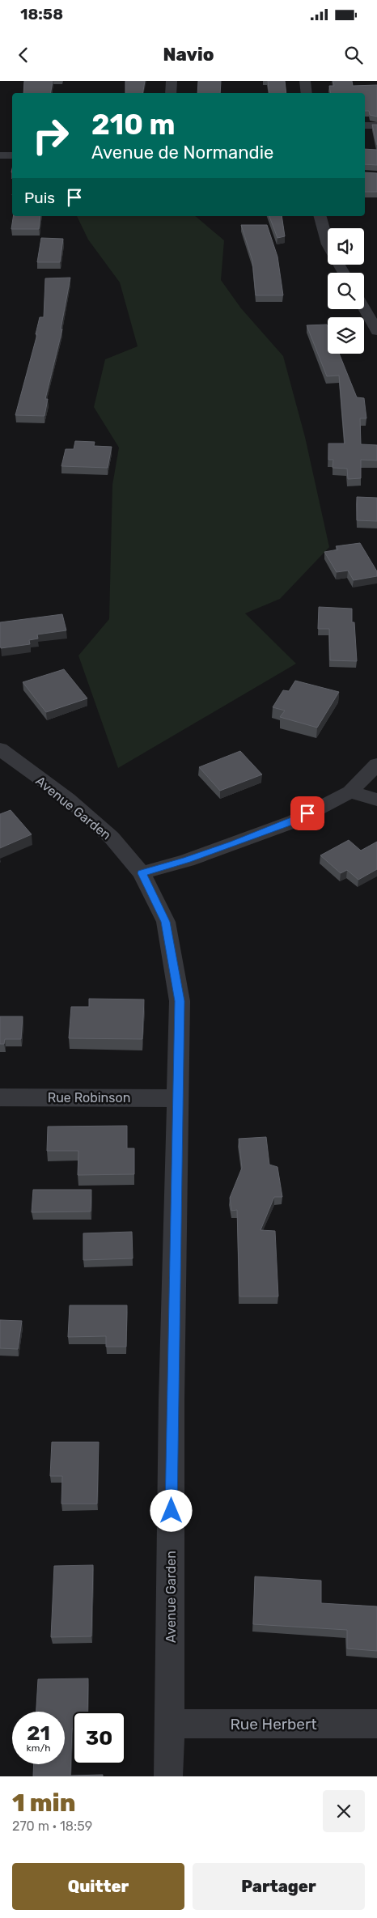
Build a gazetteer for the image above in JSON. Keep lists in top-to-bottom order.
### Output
{
  "streets": {
    "street": ["Avenue Garden", "Rue Robinson", "Rue Herbert"]
  },
  "crossings": [
    ["Avenue Garden", "Rue Robinson"],
    ["Avenue Garden", "Rue Herbert"]
  ],
  "page": {
    "status": "18:58",
    "header": "Navio",
    "turn": ["210 m", "Avenue de Normandie"],
    "then": "Puis",
    "speed": "21 km/h",
    "limit": "30",
    "heading": ["1 min", "270 m · 18:59"],
    "buttons": ["Quitter", "Partager"]
  }
}
